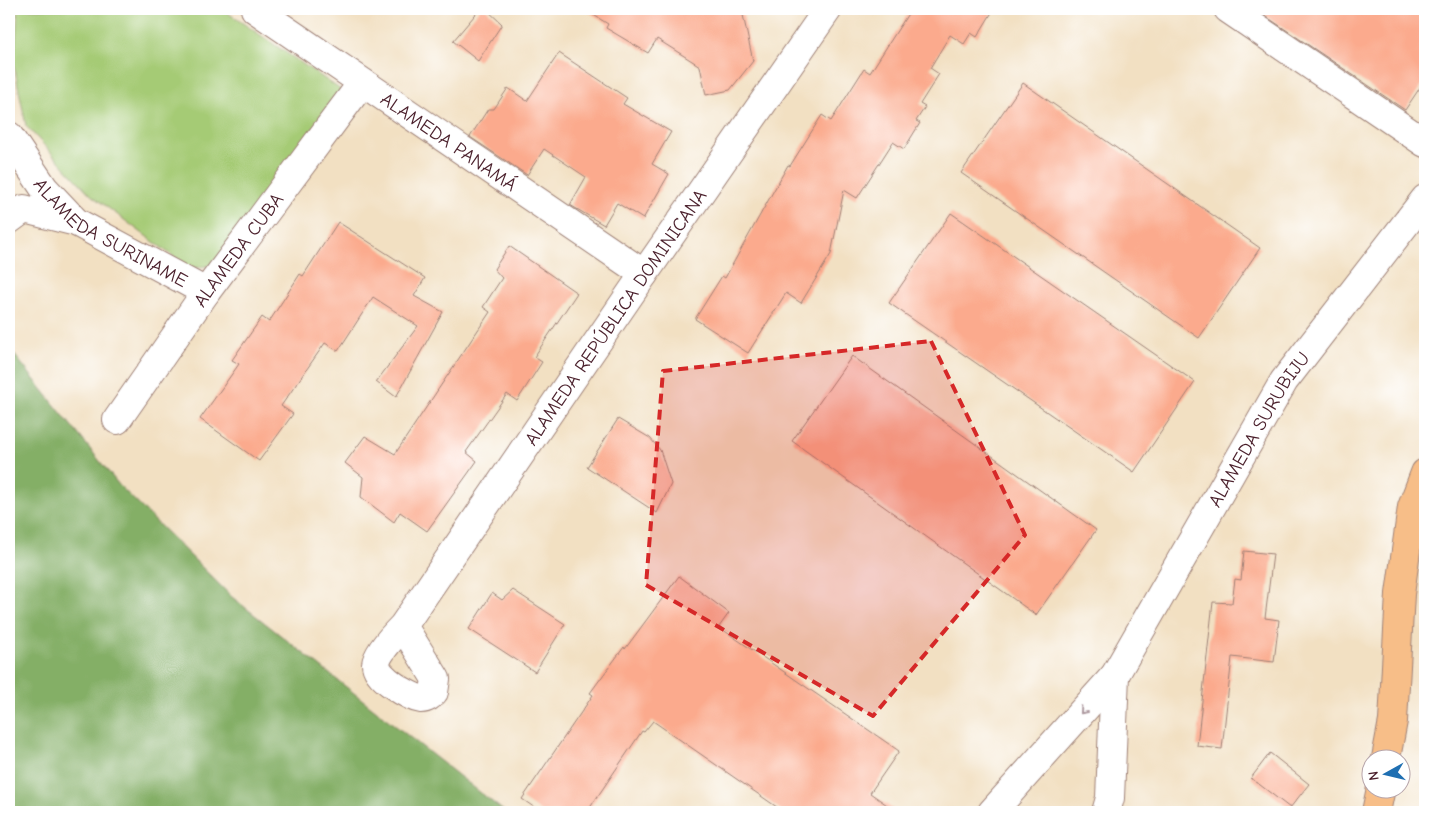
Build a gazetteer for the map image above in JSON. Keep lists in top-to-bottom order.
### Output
{
  "streets": {
    "street": [
      "ALAMEDA PANAMÁ",
      "ALAMEDA SURINAME",
      "ALAMEDA CUBA",
      "ALAMEDA REPÚBLICA DOMINICANA",
      "ALAMEDA SURUBIJU"
    ]
  },
  "crossings": [
    ["ALAMEDA PANAMÁ", "ALAMEDA CUBA"],
    ["ALAMEDA PANAMÁ", "ALAMEDA REPÚBLICA DOMINICANA"],
    ["ALAMEDA SURINAME", "ALAMEDA CUBA"]
  ],
  "north": "left"
}
